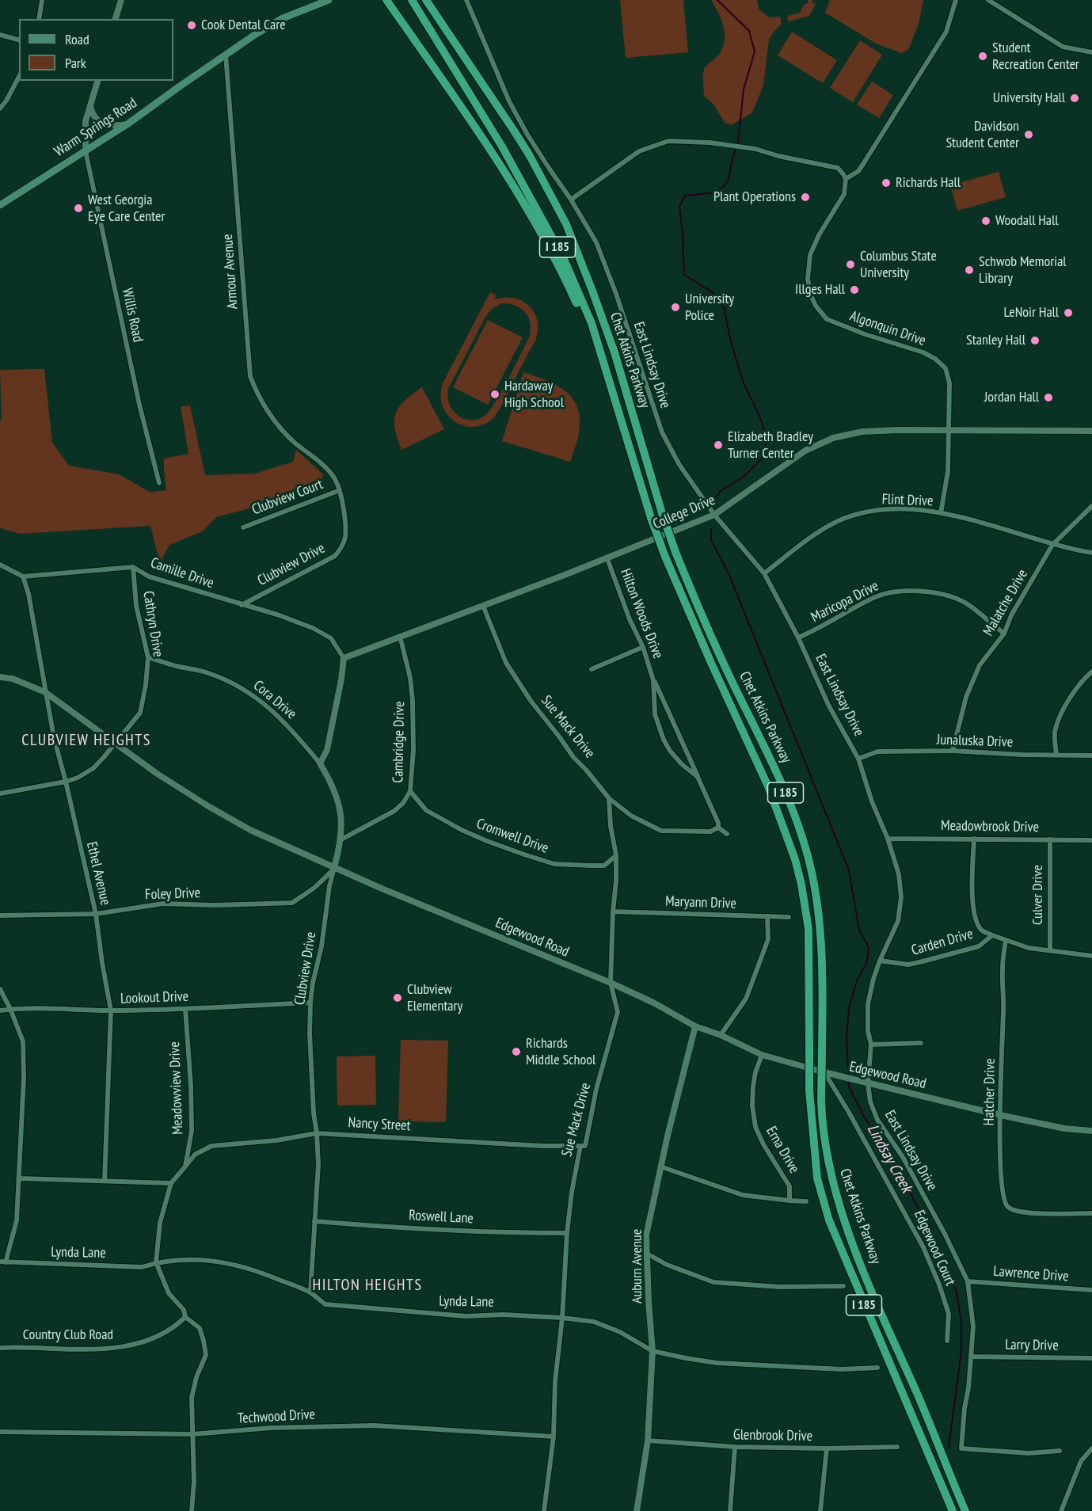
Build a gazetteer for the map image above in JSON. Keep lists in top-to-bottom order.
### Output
{
  "streets": {
    "highway": ["I 185", "Chet Atkins Parkway"],
    "main road": ["Warm Springs Road"],
    "street": [
      "Armour Avenue",
      "Willis Road",
      "Algonquin Drive",
      "East Lindsay Drive",
      "Clubview Court",
      "Flint Drive",
      "College Drive",
      "Clubview Drive",
      "Camille Drive",
      "Maricopa Drive",
      "Malatche Drive",
      "Hilton Woods Drive",
      "Cathryn Drive",
      "Cora Drive",
      "Sue Mack Drive",
      "Junaluska Drive",
      "Cambridge Drive",
      "Meadowbrook Drive",
      "Cromwell Drive",
      "Ethel Avenue",
      "Foley Drive",
      "Culver Drive",
      "Maryann Drive",
      "Edgewood Road",
      "Carden Drive",
      "Lookout Drive",
      "Meadowview Drive",
      "Hatcher Drive",
      "Nancy Street",
      "Erna Drive",
      "Roswell Lane",
      "Edgewood Court",
      "Lynda Lane",
      "Auburn Avenue",
      "Lawrence Drive",
      "Country Club Road",
      "Larry Drive",
      "Techwood Drive",
      "Glenbrook Drive"
    ]
  },
  "crossings": [
    ["Warm Springs Road", "Armour Avenue"],
    ["Warm Springs Road", "Willis Road"],
    ["Armour Avenue", "Clubview Drive"],
    ["Algonquin Drive", "Flint Drive"],
    ["Algonquin Drive", "College Drive"],
    ["East Lindsay Drive", "Flint Drive"],
    ["East Lindsay Drive", "College Drive"],
    ["East Lindsay Drive", "Maricopa Drive"],
    ["East Lindsay Drive", "Junaluska Drive"],
    ["East Lindsay Drive", "Meadowbrook Drive"],
    ["East Lindsay Drive", "Edgewood Road"],
    ["East Lindsay Drive", "Carden Drive"],
    ["East Lindsay Drive", "Lawrence Drive"],
    ["East Lindsay Drive", "Larry Drive"],
    ["Clubview Court", "Clubview Drive"],
    ["Flint Drive", "Malatche Drive"],
    ["College Drive", "Camille Drive"],
    ["College Drive", "Hilton Woods Drive"],
    ["College Drive", "Sue Mack Drive"],
    ["College Drive", "Cambridge Drive"],
    ["Clubview Drive", "Camille Drive"],
    ["Clubview Drive", "Cora Drive"],
    ["Clubview Drive", "Cambridge Drive"],
    ["Clubview Drive", "Foley Drive"],
    ["Clubview Drive", "Edgewood Road"],
    ["Clubview Drive", "Lookout Drive"],
    ["Clubview Drive", "Nancy Street"],
    ["Clubview Drive", "Roswell Lane"],
    ["Clubview Drive", "Lynda Lane"],
    ["Camille Drive", "Cathryn Drive"],
    ["Camille Drive", "Ethel Avenue"],
    ["Maricopa Drive", "Malatche Drive"],
    ["Malatche Drive", "Junaluska Drive"],
    ["Cathryn Drive", "Cora Drive"],
    ["Cathryn Drive", "Ethel Avenue"],
    ["Cathryn Drive", "Edgewood Road"],
    ["Sue Mack Drive", "Cromwell Drive"],
    ["Sue Mack Drive", "Maryann Drive"],
    ["Sue Mack Drive", "Edgewood Road"],
    ["Sue Mack Drive", "Nancy Street"],
    ["Sue Mack Drive", "Roswell Lane"],
    ["Sue Mack Drive", "Lynda Lane"],
    ["Sue Mack Drive", "Techwood Drive"],
    ["Cambridge Drive", "Cromwell Drive"],
    ["Meadowbrook Drive", "Culver Drive"],
    ["Ethel Avenue", "Foley Drive"],
    ["Ethel Avenue", "Edgewood Road"],
    ["Ethel Avenue", "Lookout Drive"],
    ["Foley Drive", "Edgewood Road"],
    ["Culver Drive", "Carden Drive"],
    ["Edgewood Road", "Hatcher Drive"],
    ["Edgewood Road", "Erna Drive"],
    ["Edgewood Road", "Edgewood Court"],
    ["Edgewood Road", "Auburn Avenue"],
    ["Carden Drive", "Hatcher Drive"],
    ["Lookout Drive", "Meadowview Drive"],
    ["Meadowview Drive", "Nancy Street"],
    ["Lynda Lane", "Auburn Avenue"],
    ["Auburn Avenue", "Glenbrook Drive"]
  ],
  "districts": ["CLUBVIEW HEIGHTS", "HILTON HEIGHTS"],
  "water": ["Lindsay Creek"],
  "places": [
    "Cook Dental Care",
    "Student Recreation Center",
    "University Hall",
    "Davidson Student Center",
    "Richards Hall",
    "Plant Operations",
    "West Georgia Eye Care Center",
    "Woodall Hall",
    "Columbus State University",
    "Schwob Memorial Library",
    "Illges Hall",
    "University Police",
    "LeNoir Hall",
    "Stanley Hall",
    "Hardaway High School",
    "Jordan Hall",
    "Elizabeth Bradley Turner Center",
    "Clubview Elementary",
    "Richards Middle School"
  ],
  "legend": ["Road", "Park"]
}
